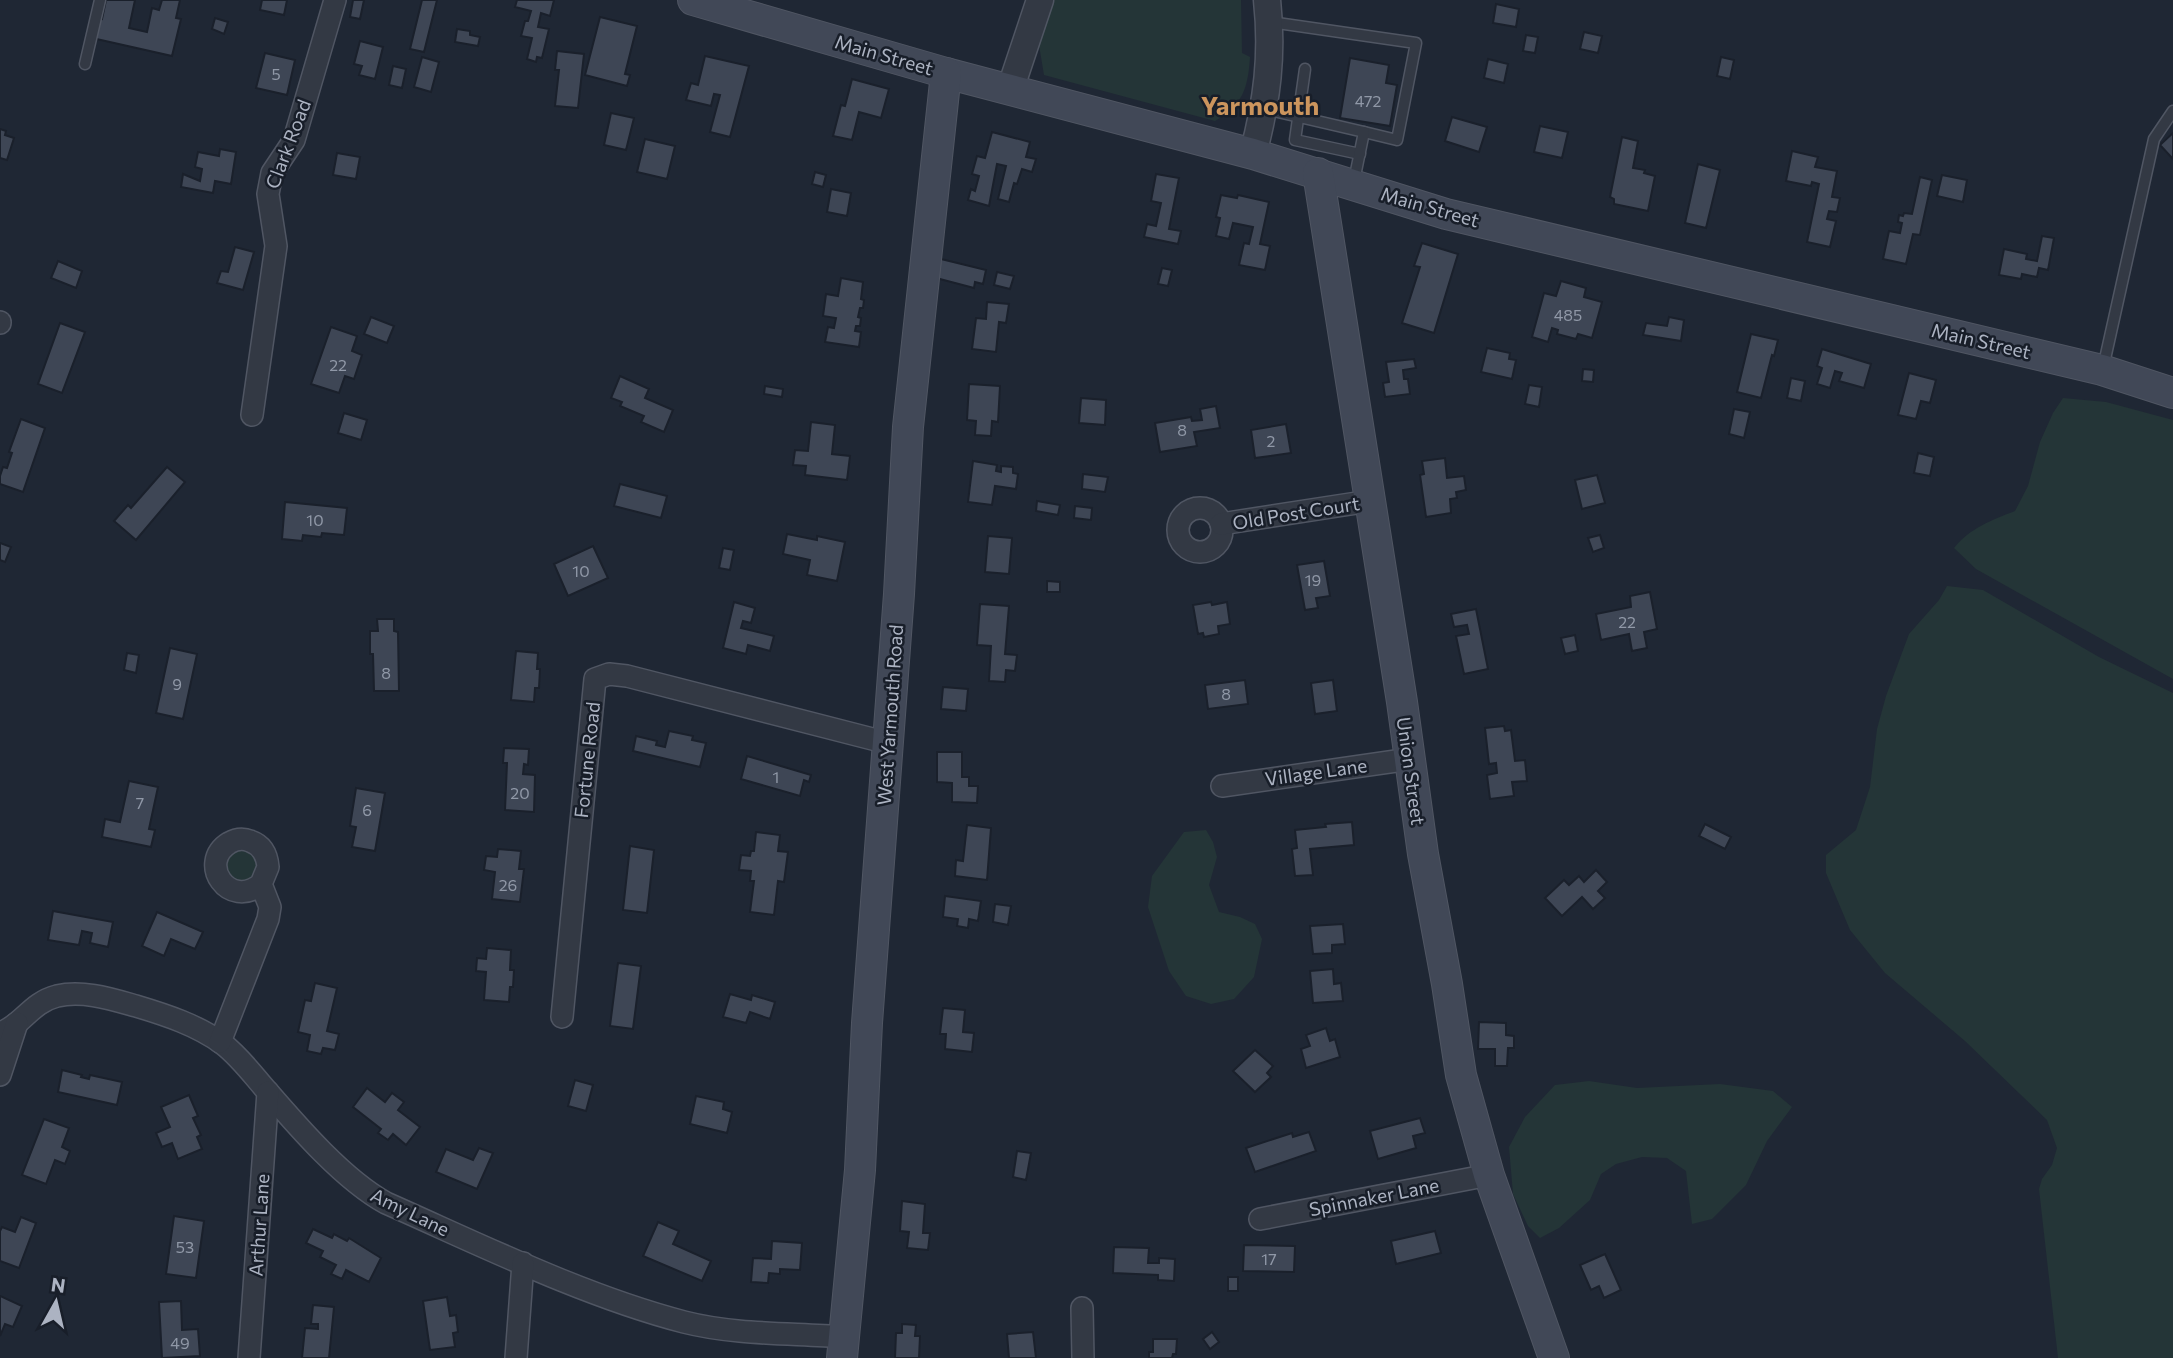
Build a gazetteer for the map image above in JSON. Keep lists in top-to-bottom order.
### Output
{
  "streets": {
    "main road": ["Main Street", "West Yarmouth Road", "Union Street"],
    "street": [
      "Clark Road",
      "Old Post Court",
      "Fortune Road",
      "Village Lane",
      "Spinnaker Lane",
      "Amy Lane",
      "Arthur Lane"
    ]
  },
  "crossings": [
    ["Main Street", "West Yarmouth Road"],
    ["Main Street", "Union Street"],
    ["Old Post Court", "Union Street"],
    ["West Yarmouth Road", "Fortune Road"],
    ["West Yarmouth Road", "Amy Lane"],
    ["Union Street", "Village Lane"],
    ["Union Street", "Spinnaker Lane"],
    ["Amy Lane", "Arthur Lane"]
  ],
  "districts": ["Yarmouth"],
  "house_numbers": [
    "5",
    "472",
    "485",
    "22",
    "8",
    "2",
    "10",
    "10",
    "19",
    "22",
    "8",
    "9",
    "8",
    "1",
    "20",
    "7",
    "6",
    "26",
    "53",
    "17",
    "49"
  ],
  "north": "top"
}
